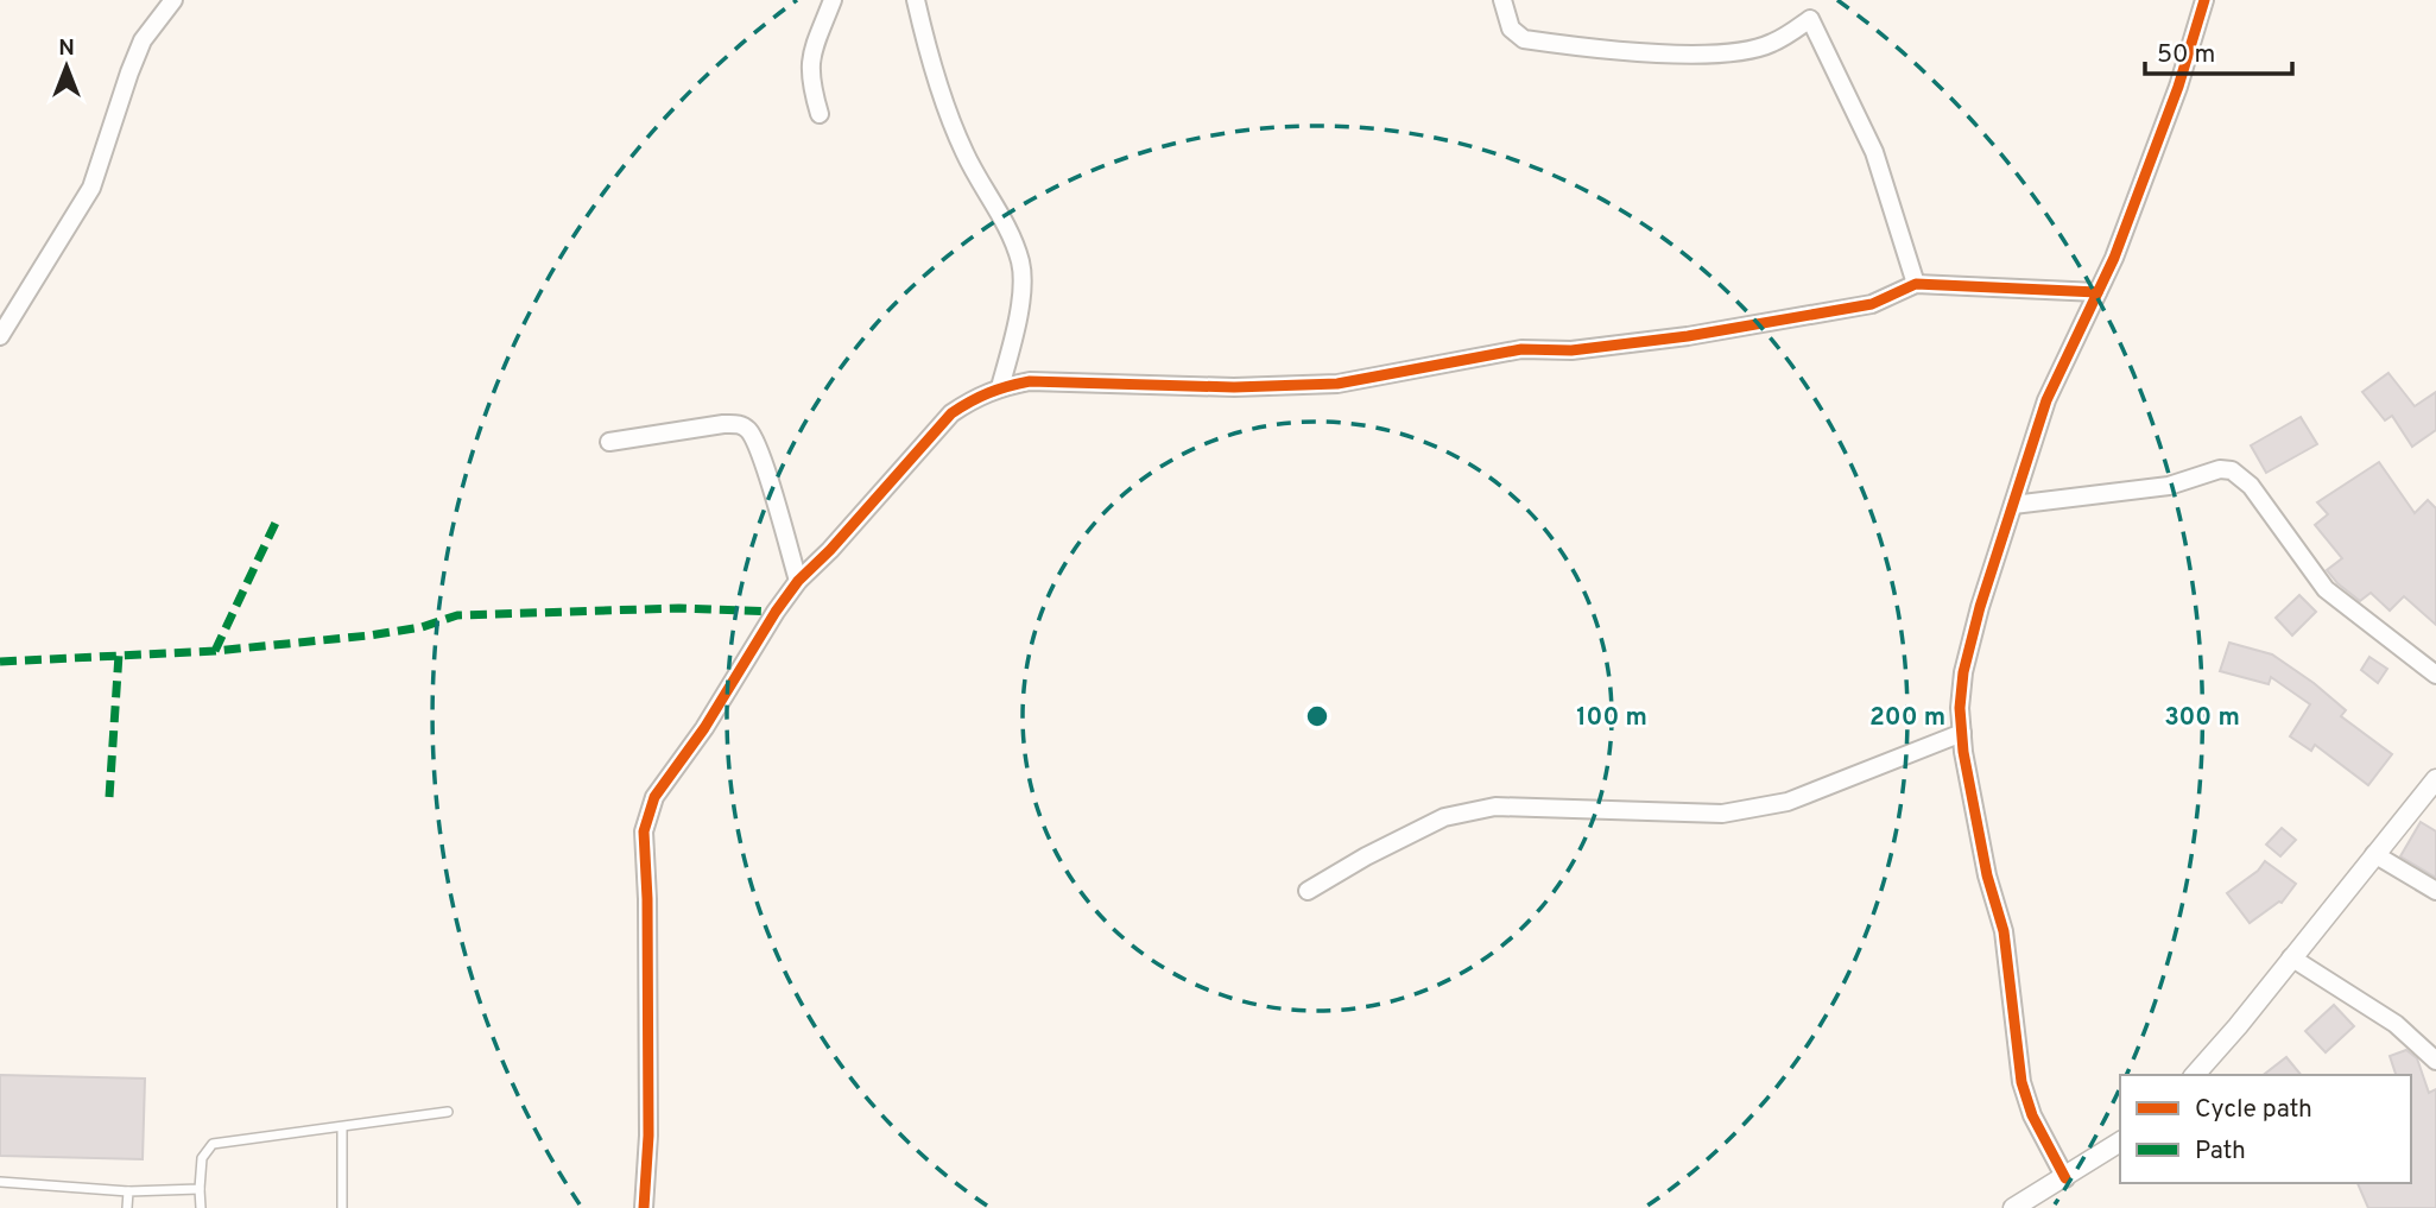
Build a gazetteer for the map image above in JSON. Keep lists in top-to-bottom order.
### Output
{
  "legend": ["Cycle path", "Path"],
  "scale_bar": "50 m",
  "north": "top",
  "rings": ["100 m", "200 m", "300 m"]
}
